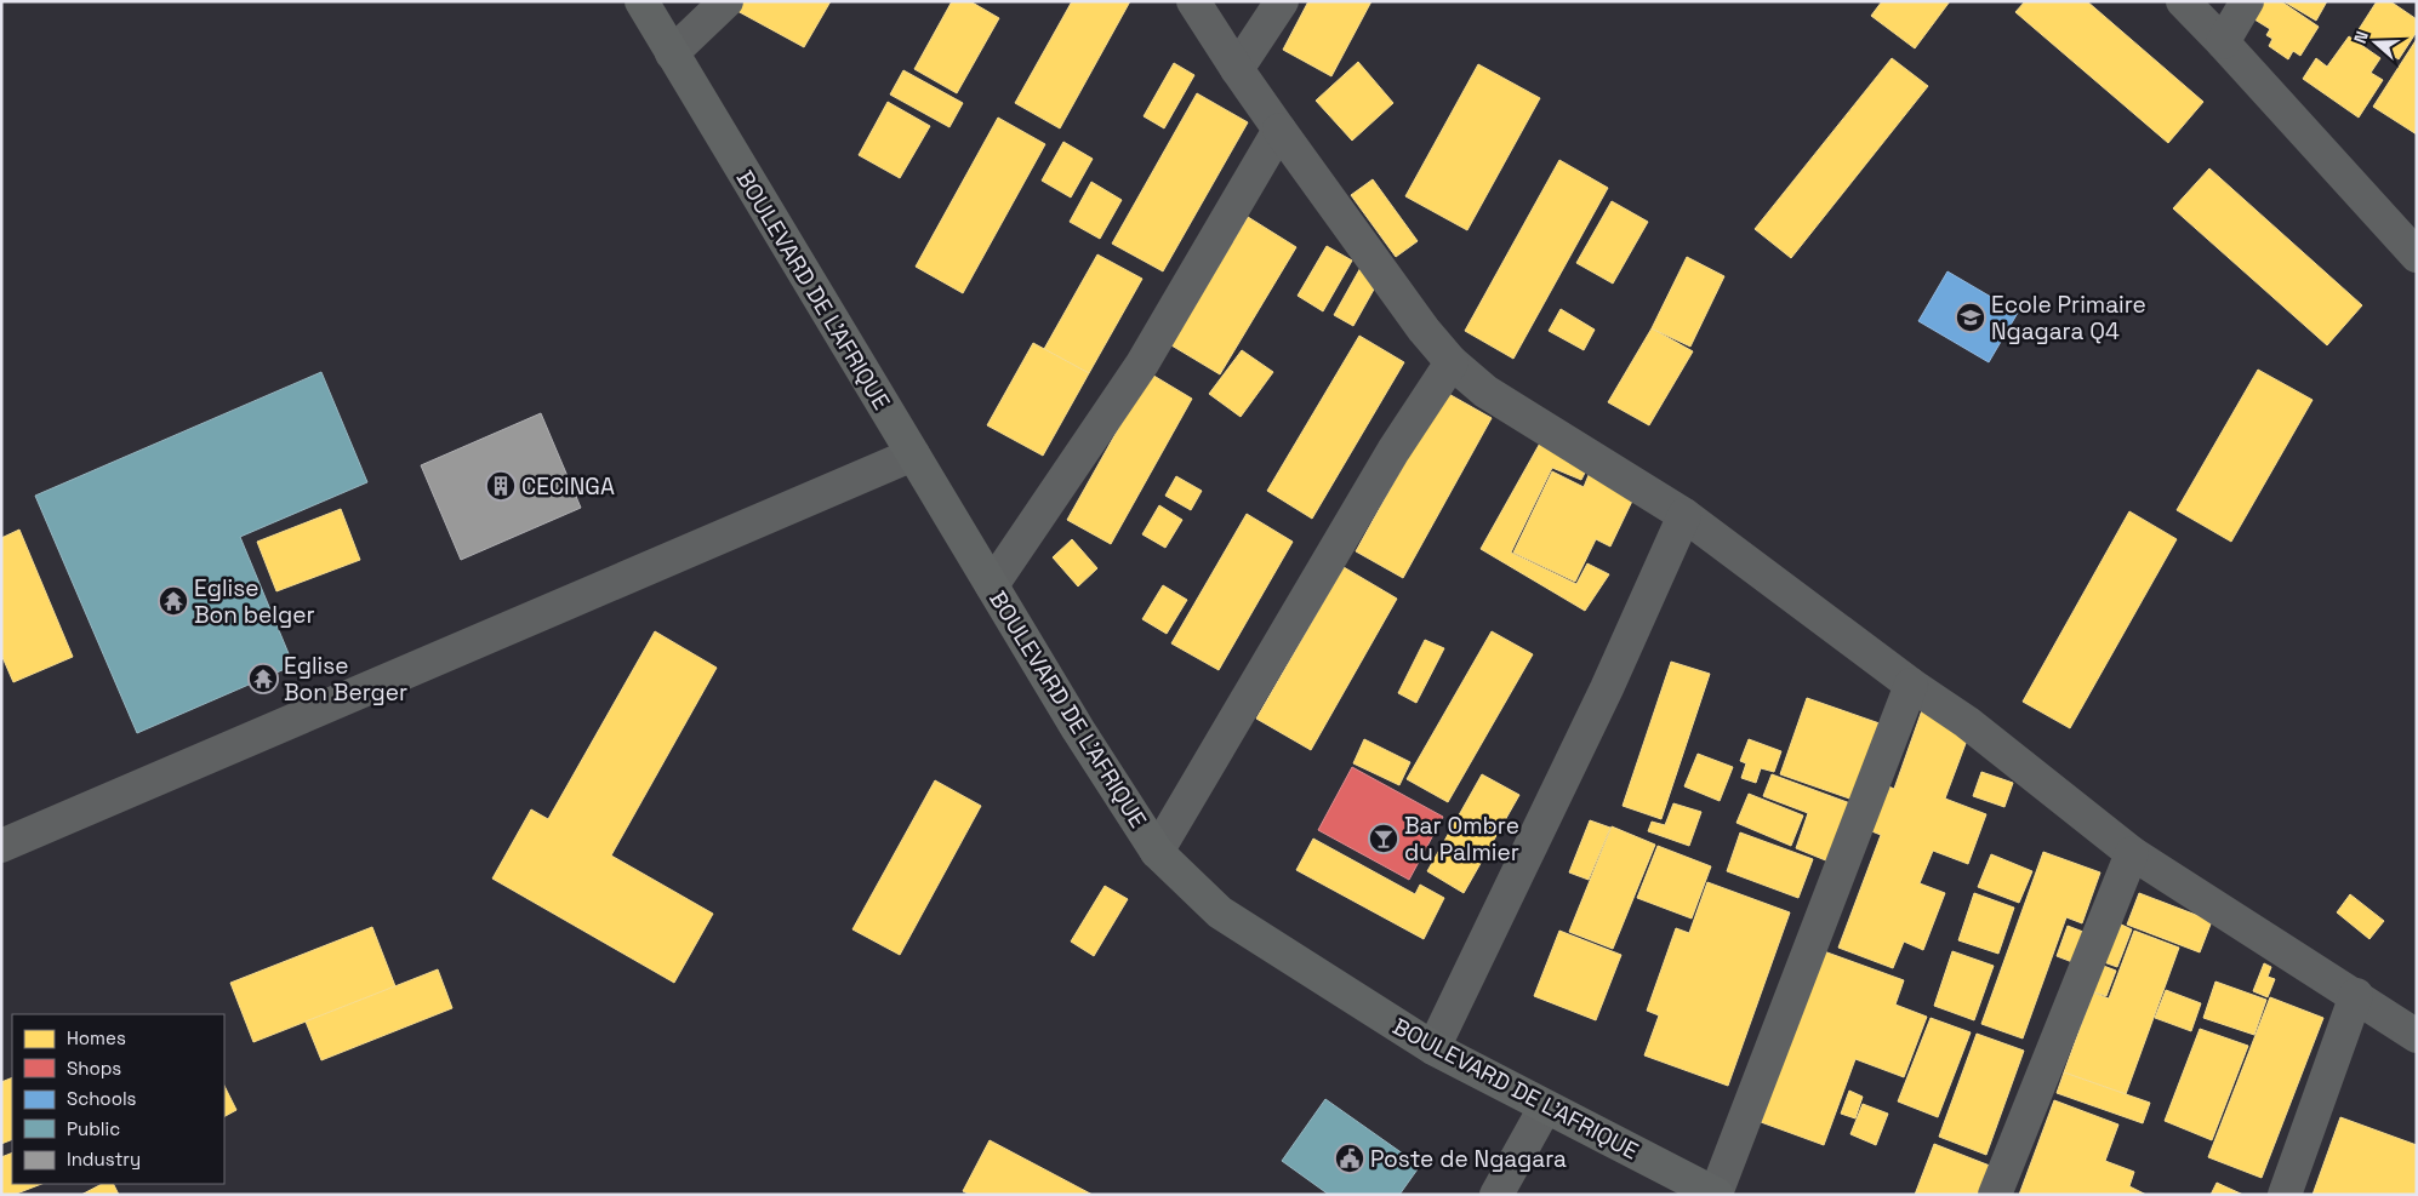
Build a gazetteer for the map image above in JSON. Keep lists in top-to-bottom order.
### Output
{
  "streets": {
    "street": ["BOULEVARD DE L'AFRIQUE"]
  },
  "places": {
    "school or university": ["Ecole Primaire Ngagara Q4"],
    "building": ["CECINGA"],
    "temple": ["Eglise Bon belger", "Eglise Bon Berger"],
    "bar": ["Bar Ombre du Palmier"],
    "public building": ["Poste de Ngagara"]
  },
  "legend": [
    "Homes",
    "Shops",
    "Schools",
    "Public",
    "Industry"
  ],
  "north": "left"
}
